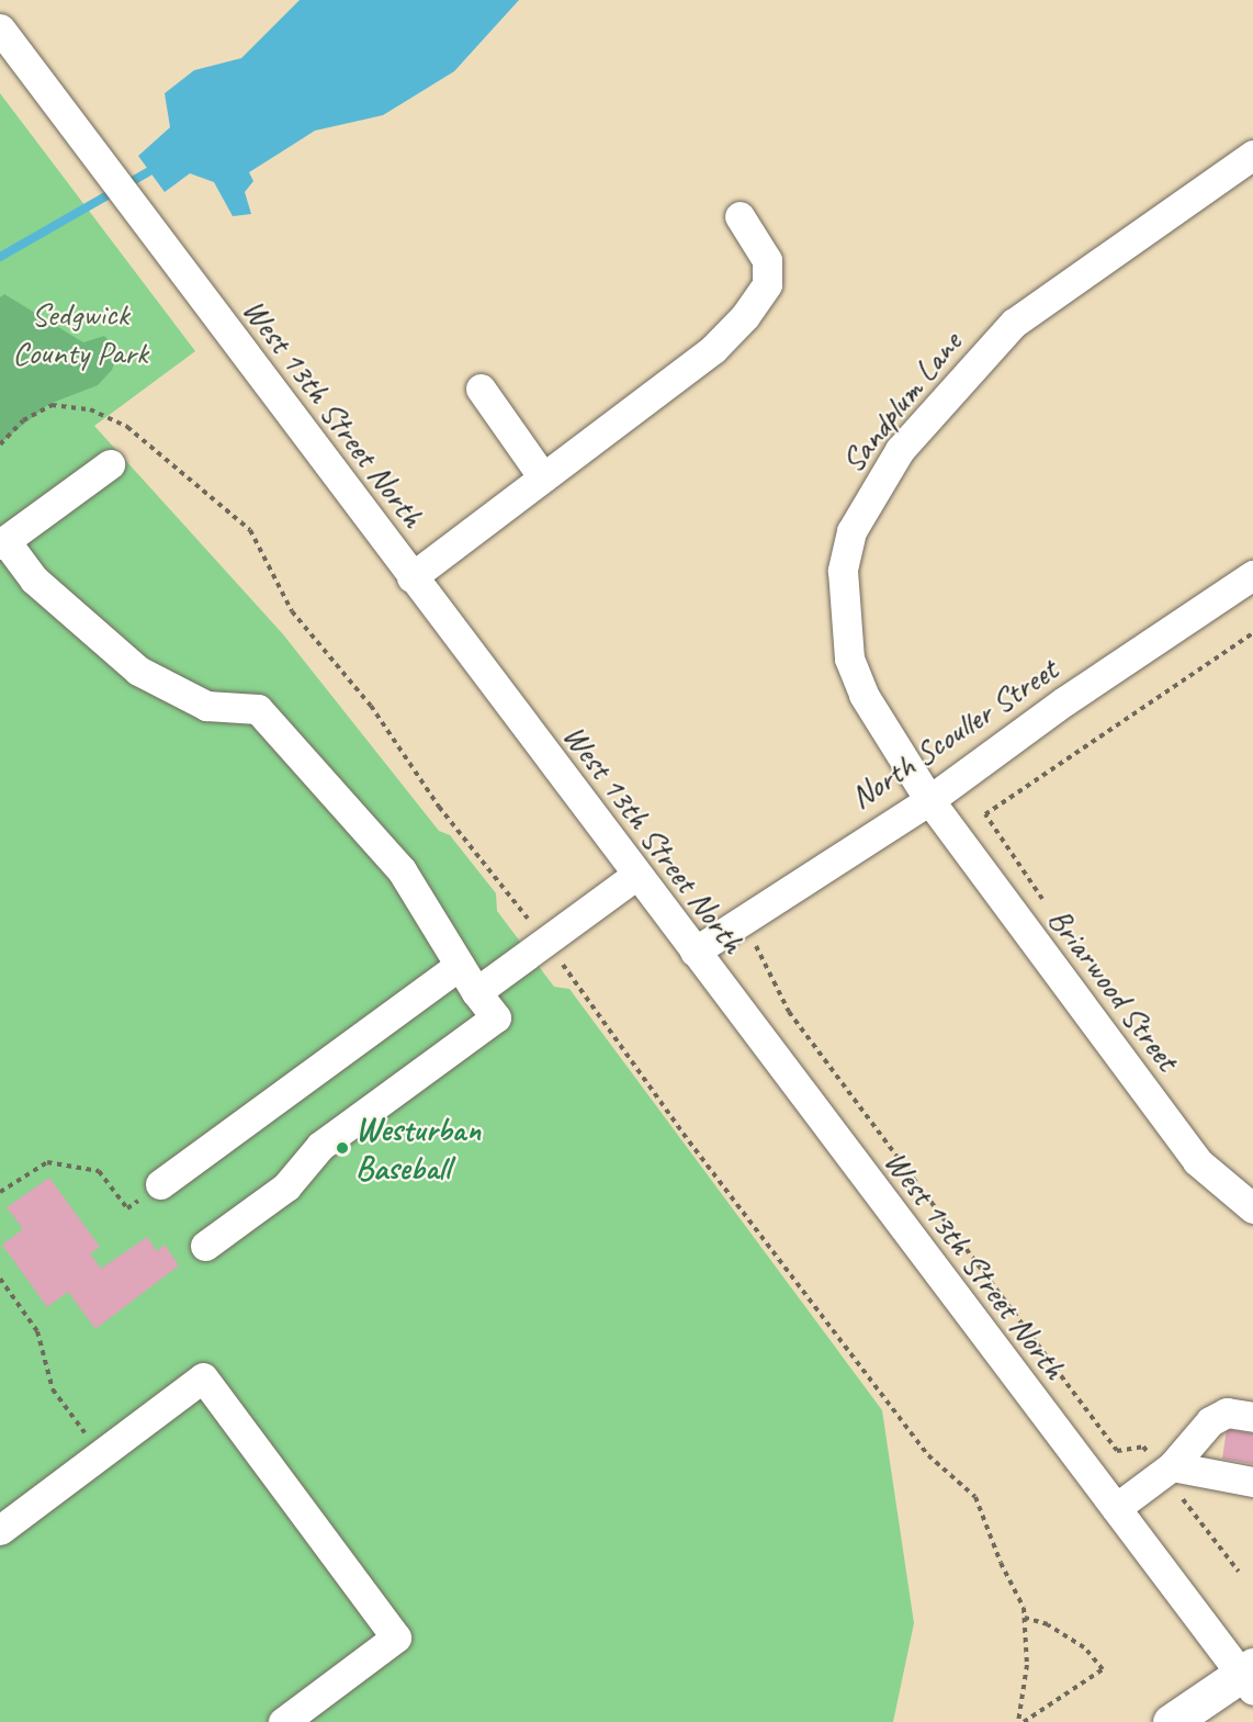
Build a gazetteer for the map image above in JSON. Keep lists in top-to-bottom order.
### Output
{
  "streets": {
    "street": [
      "Sandplum Lane",
      "West 13th Street North",
      "North Scouller Street",
      "Briarwood Street"
    ]
  },
  "crossings": [
    ["Sandplum Lane", "North Scouller Street"],
    ["Sandplum Lane", "Briarwood Street"],
    ["West 13th Street North", "North Scouller Street"],
    ["North Scouller Street", "Briarwood Street"]
  ],
  "parks": ["Sedgwick County Park"],
  "places": ["Westurban Baseball"]
}
